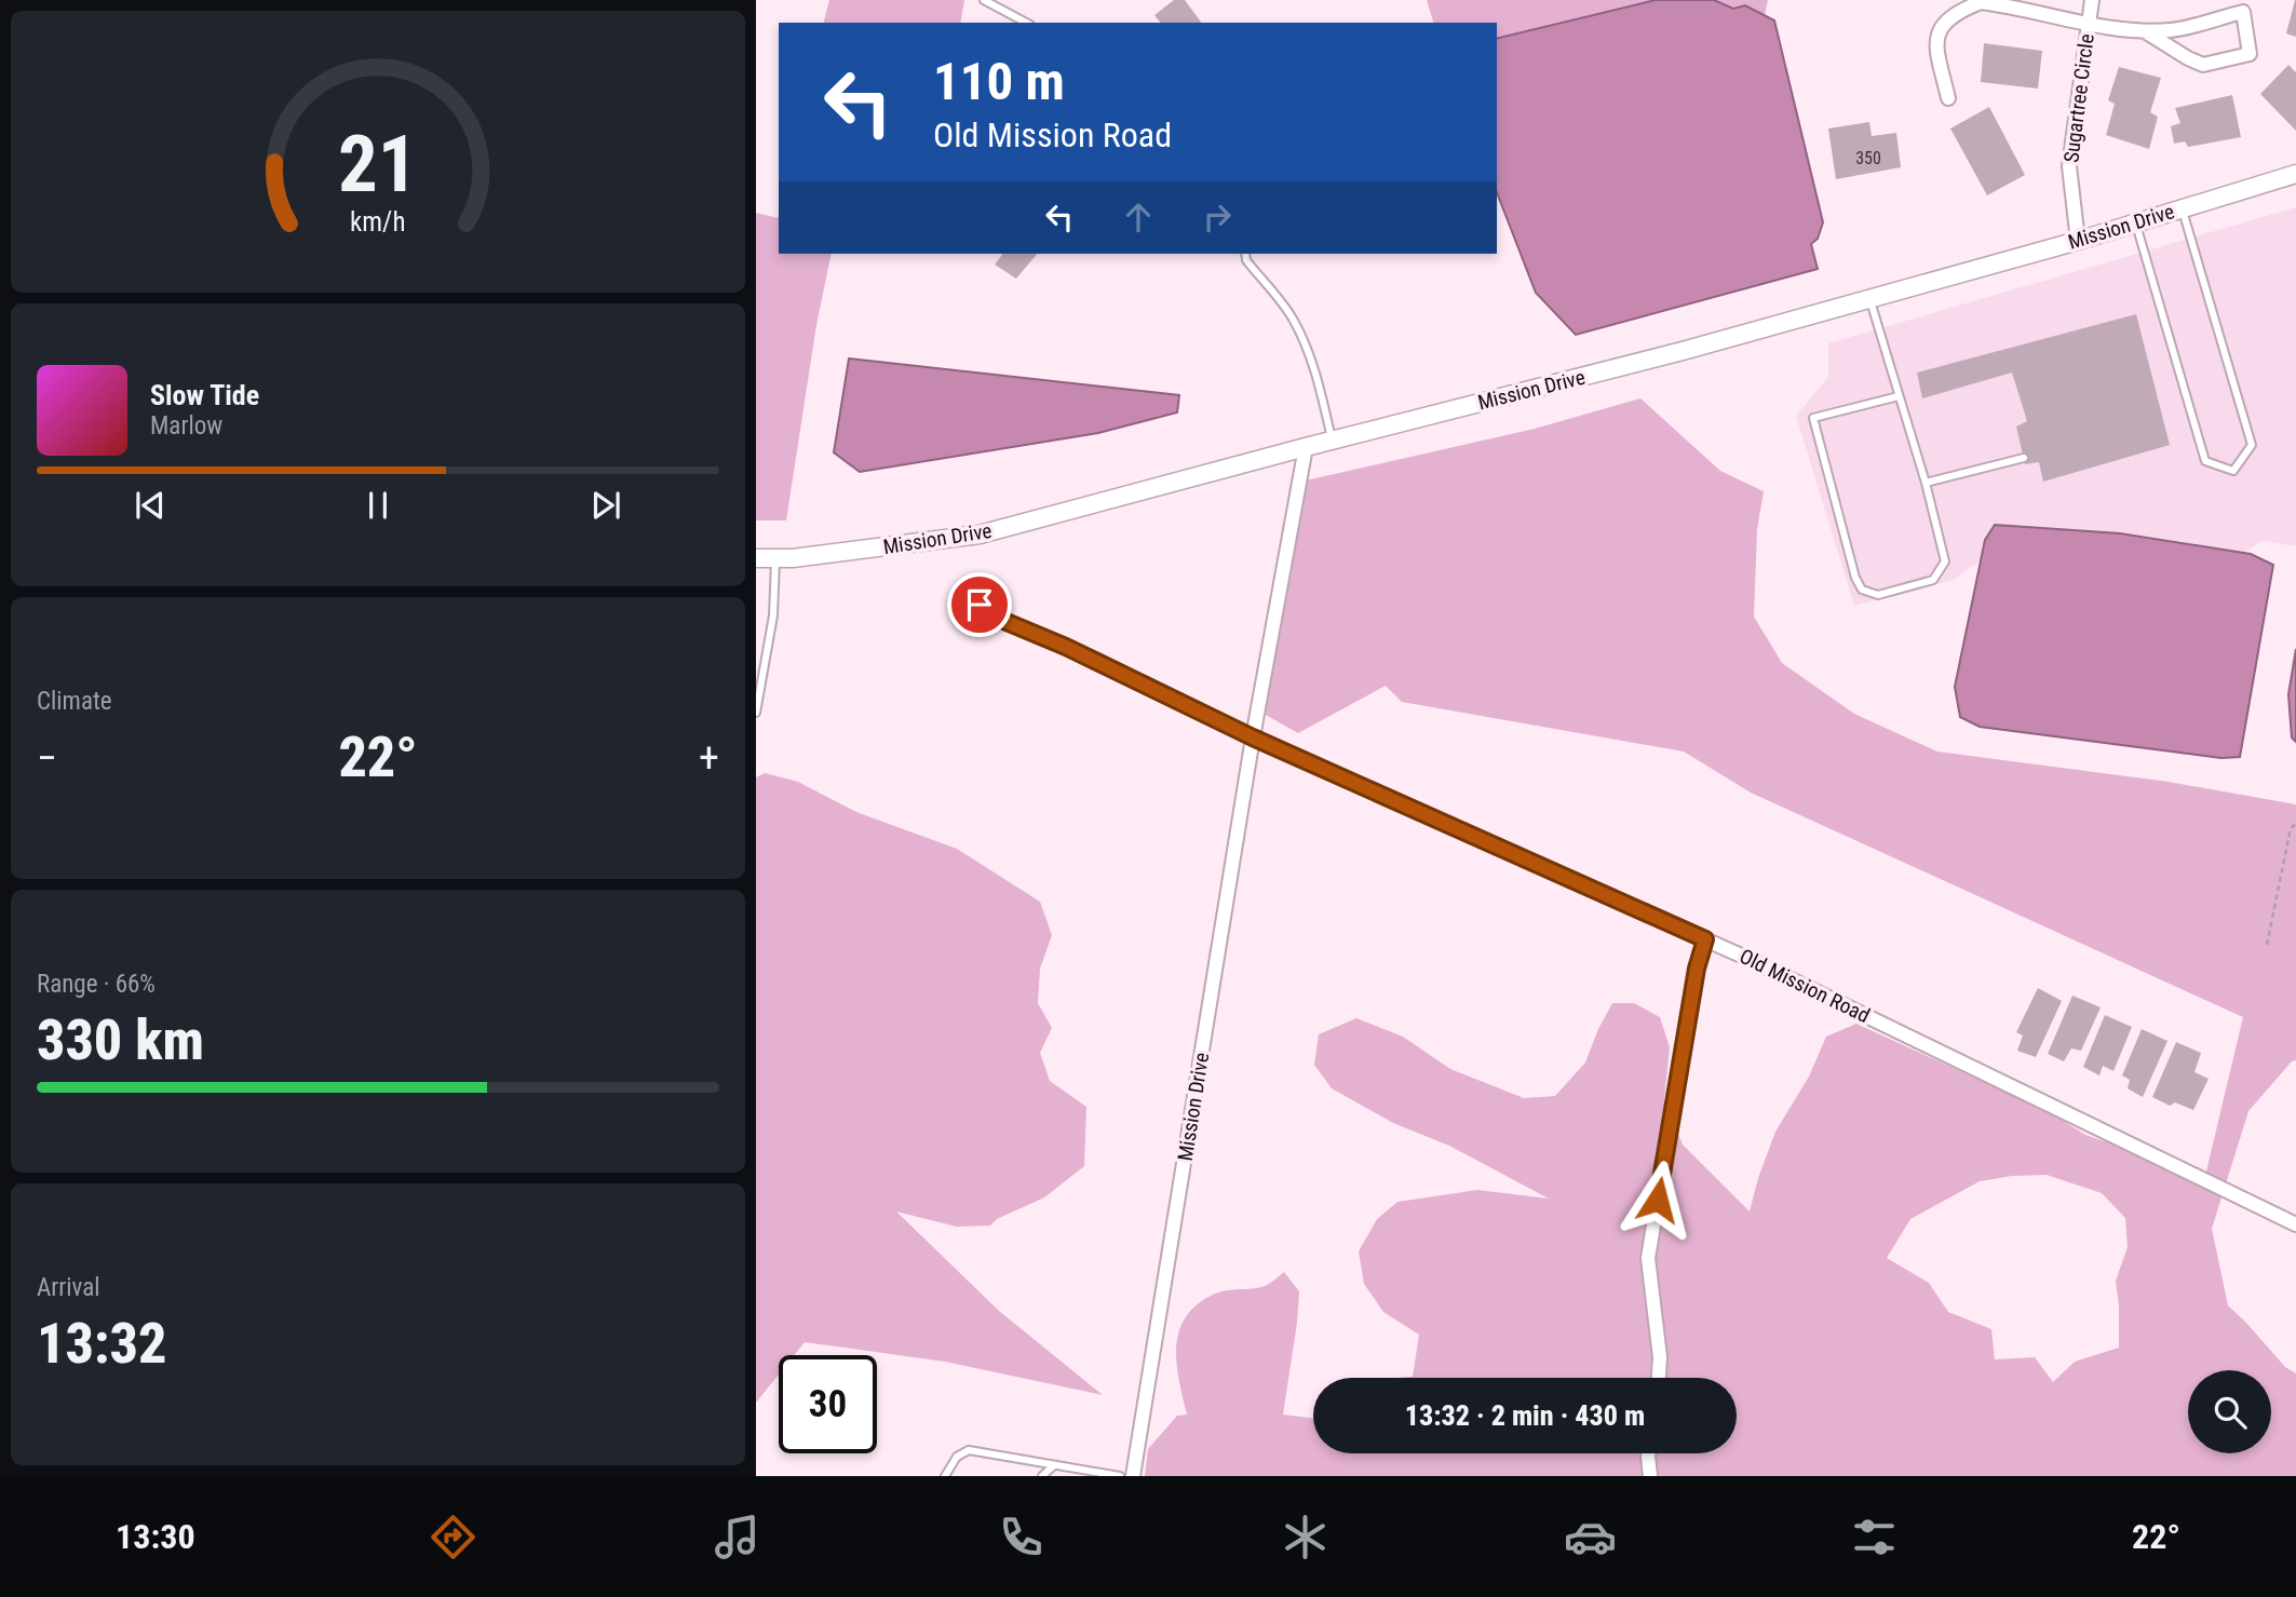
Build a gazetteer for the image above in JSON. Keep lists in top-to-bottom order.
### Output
{
  "streets": {
    "street": ["Sugartree Circle", "Mission Drive", "Old Mission Road"]
  },
  "crossings": [
    ["Sugartree Circle", "Mission Drive"],
    ["Mission Drive", "Old Mission Road"]
  ],
  "house_numbers": ["350"],
  "page": {
    "turn": ["110 m", "Old Mission Road"],
    "song": ["Slow Tide", "Marlow"],
    "tile": [
      "Climate",
      ["Range · 66%", "330 km"],
      ["Arrival", "13:32"]
    ],
    "heat": ["−", "22°", "+"],
    "limit": "30",
    "trip": "13:32 · 2 min · 430 m",
    "tabs": ["13:30", "22°"],
    "gauge": ["21", "km/h"]
  }
}
